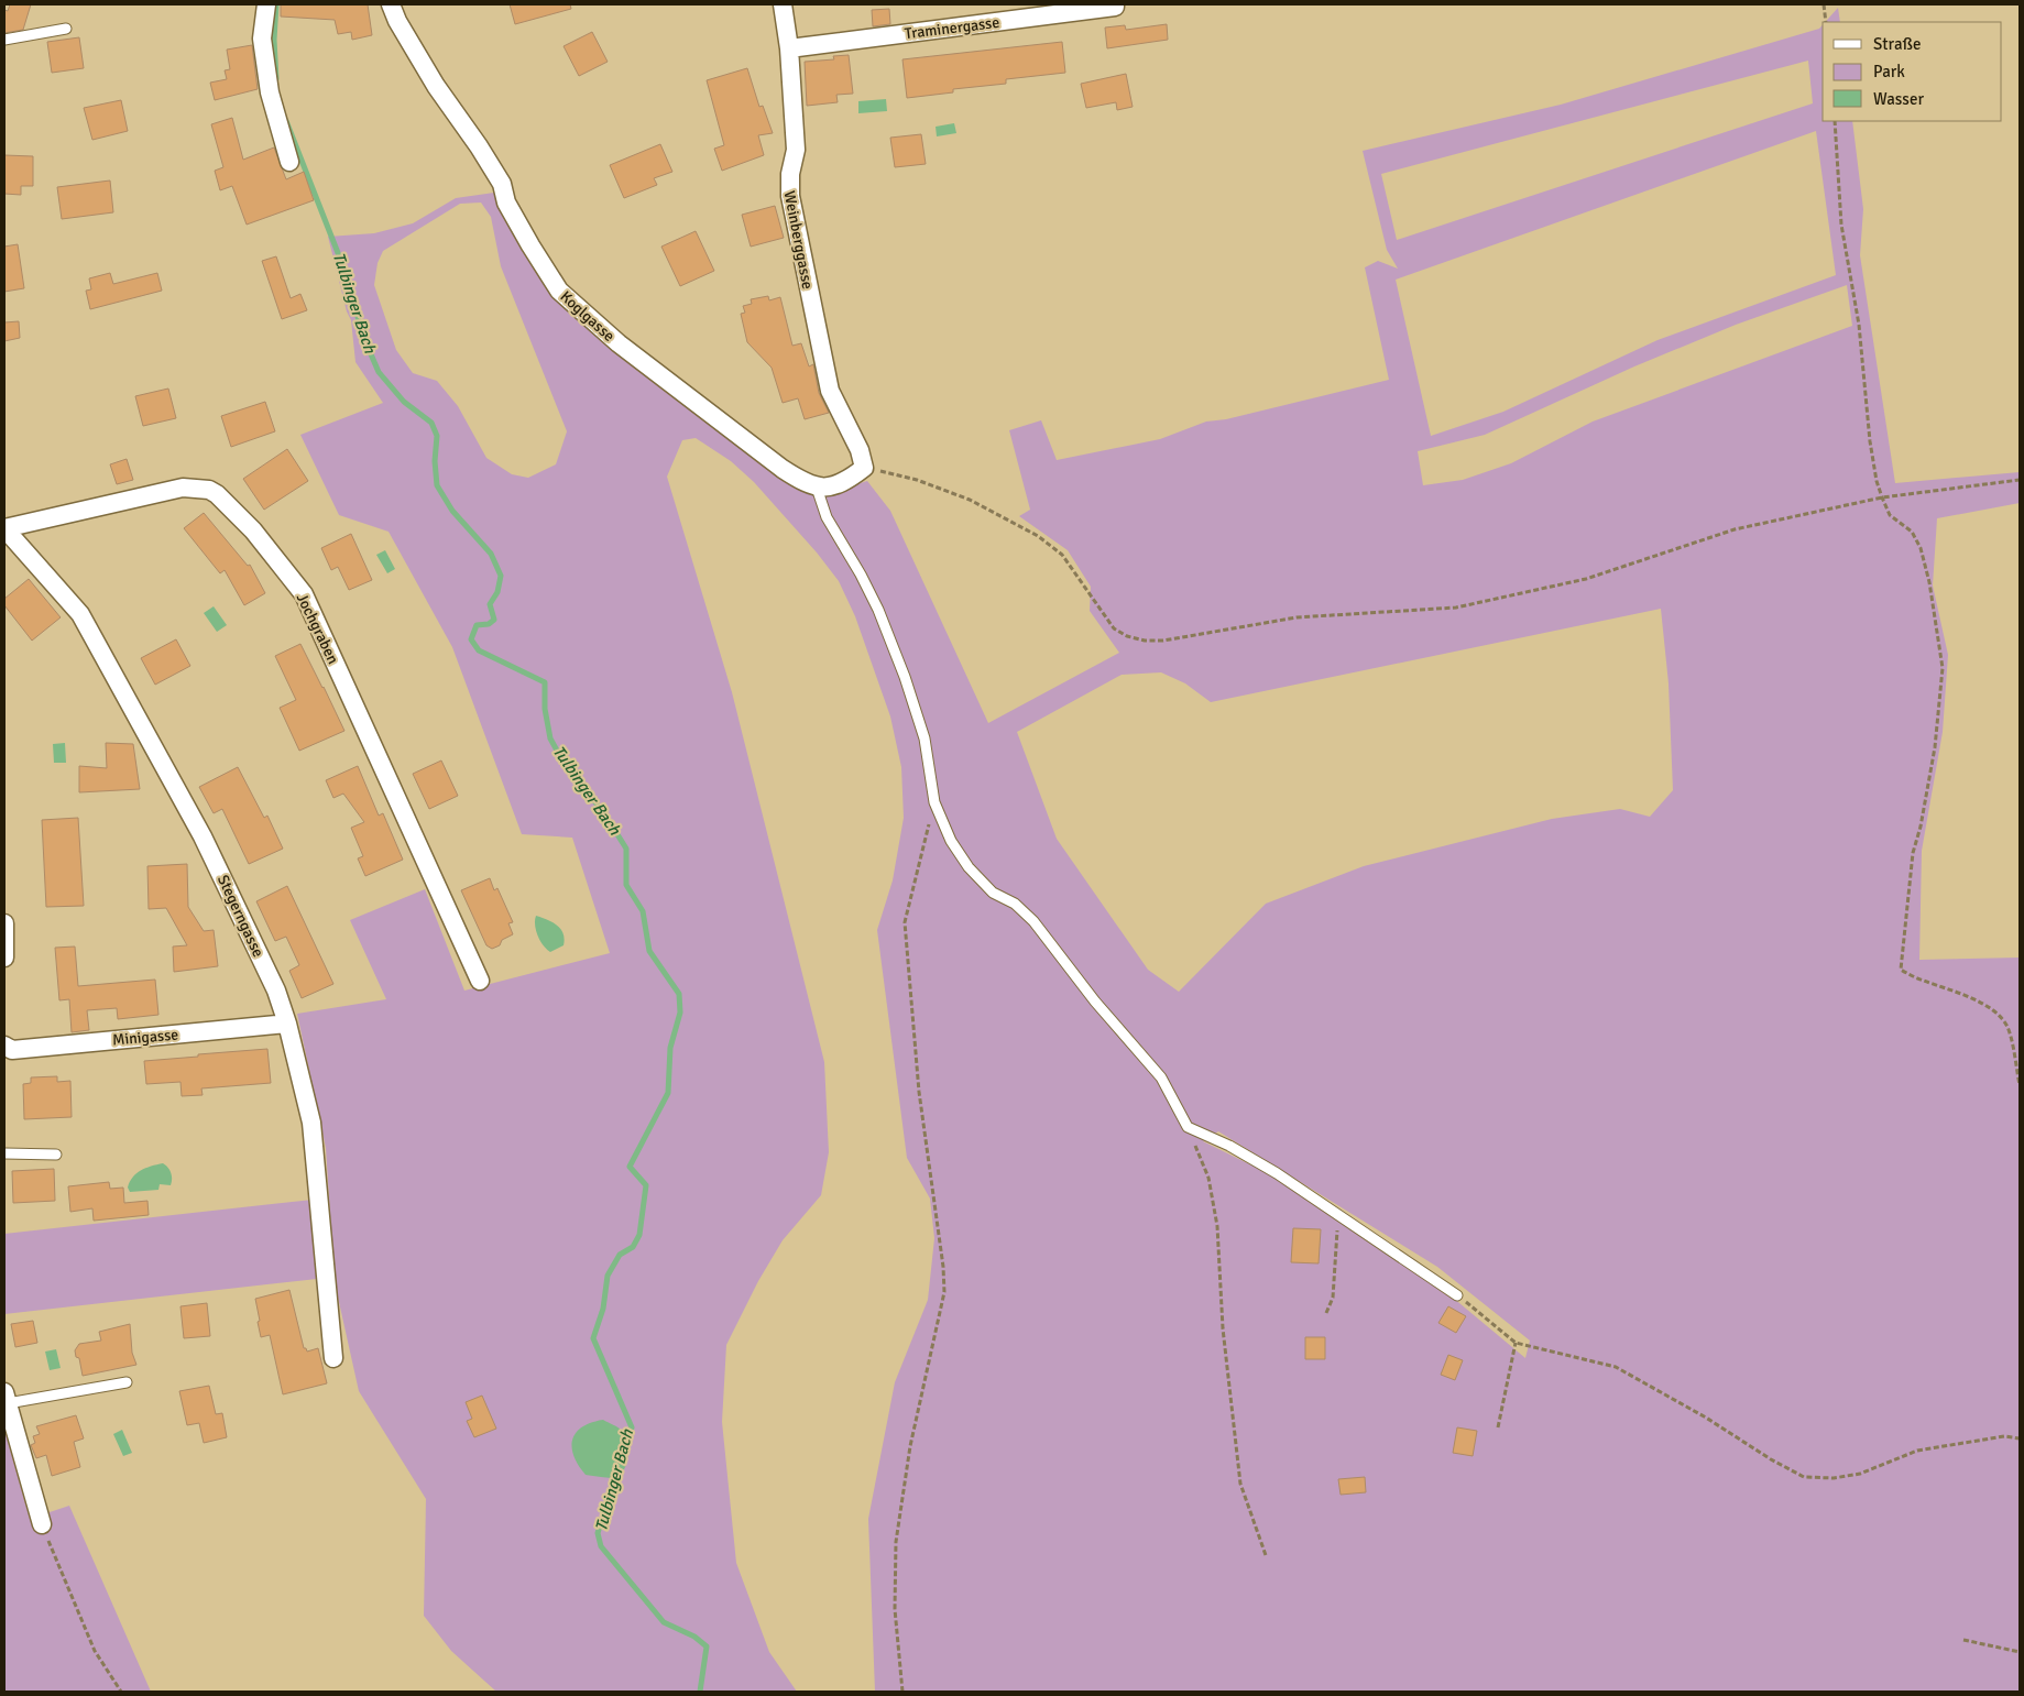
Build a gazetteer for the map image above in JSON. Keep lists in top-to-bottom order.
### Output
{
  "streets": {
    "street": [
      "Traminergasse",
      "Weinberggasse",
      "Koglgasse",
      "Jochgraben",
      "Stegerngasse",
      "Minigasse"
    ]
  },
  "crossings": [
    ["Traminergasse", "Weinberggasse"],
    ["Jochgraben", "Stegerngasse"],
    ["Stegerngasse", "Minigasse"]
  ],
  "water": ["Tulbinger Bach"],
  "legend": ["Straße", "Park", "Wasser"]
}
